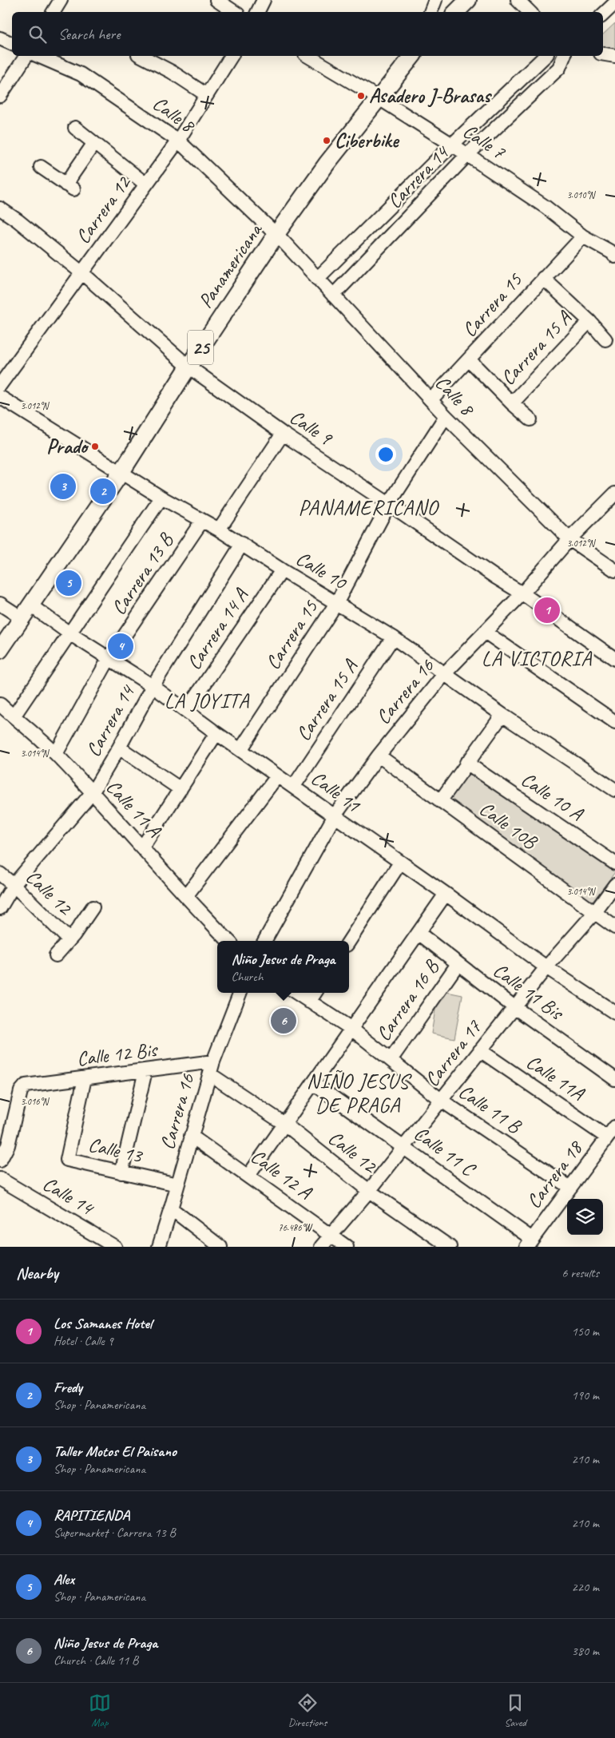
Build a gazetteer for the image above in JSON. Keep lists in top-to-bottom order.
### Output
{
  "streets": {
    "main road": ["Panamericana", "25"],
    "street": [
      "Calle 8",
      "Calle 7",
      "Carrera 14",
      "Carrera 12",
      "Carrera 15",
      "Carrera 15 A",
      "Calle 9",
      "Calle 10",
      "Carrera 13 B",
      "Carrera 14 A",
      "Carrera 16",
      "Calle 11",
      "Calle 10 A",
      "Calle 11 A",
      "Calle 10B",
      "Calle 12",
      "Calle 11 Bis",
      "Carrera 16 B",
      "Carrera 17",
      "Calle 12 Bis",
      "Calle 11A",
      "Calle 11 B",
      "Calle 13",
      "Calle 11 C",
      "Calle 12 A",
      "Carrera 18",
      "Calle 14"
    ]
  },
  "crossings": [
    ["Calle 8", "Carrera 14"],
    ["Calle 8", "Carrera 12"],
    ["Calle 8", "Panamericana"],
    ["Calle 8", "Carrera 15"],
    ["Calle 8", "Carrera 16"],
    ["Calle 7", "Carrera 14"],
    ["Calle 7", "Panamericana"],
    ["Calle 7", "Carrera 15"],
    ["Carrera 14", "Calle 10"],
    ["Carrera 14", "Calle 11"],
    ["Carrera 14", "Calle 11 A"],
    ["Carrera 14", "Calle 12"],
    ["Carrera 12", "Calle 9"],
    ["Panamericana", "Calle 9"],
    ["Panamericana", "Calle 10"],
    ["Panamericana", "Calle 11"],
    ["Carrera 15", "Calle 9"],
    ["Carrera 15", "Calle 10"],
    ["Carrera 15", "Calle 11"],
    ["Carrera 15 A", "Calle 10"],
    ["Carrera 15 A", "Calle 11"],
    ["Calle 9", "Carrera 16"],
    ["Calle 10", "Carrera 13 B"],
    ["Calle 10", "Carrera 14 A"],
    ["Calle 10", "Carrera 16"],
    ["Carrera 13 B", "Calle 11"],
    ["Carrera 13 B", "Calle 11 A"],
    ["Carrera 14 A", "Calle 11"],
    ["Carrera 16", "Calle 11"],
    ["Carrera 16", "Calle 10B"],
    ["Carrera 16", "Calle 12"],
    ["Carrera 16", "Calle 12 Bis"],
    ["Carrera 16", "Calle 13"],
    ["Carrera 16", "Calle 12 A"],
    ["Calle 11", "Carrera 17"],
    ["Calle 10B", "Carrera 17"],
    ["Calle 12", "Carrera 17"],
    ["Calle 11 Bis", "Carrera 16 B"],
    ["Calle 11 Bis", "Carrera 17"],
    ["Carrera 16 B", "Calle 11 B"],
    ["Carrera 17", "Calle 11A"],
    ["Carrera 17", "Calle 11 B"],
    ["Carrera 17", "Calle 11 C"],
    ["Carrera 17", "Calle 12 A"],
    ["Calle 12 Bis", "Calle 13"],
    ["Calle 11A", "Carrera 18"],
    ["Calle 11 B", "Carrera 18"],
    ["Calle 11 C", "Carrera 18"]
  ],
  "districts": [
    "PANAMERICANO",
    "LA VICTORIA",
    "LA JOYITA",
    "NIÑO JESUS DE PRAGA"
  ],
  "places": ["Asadero J-Brasas", "Ciberbike", "Prado"],
  "page": {
    "search": "Search here",
    "pins": [
      "3",
      "2",
      "5",
      "1",
      "4",
      "6"
    ],
    "popup": ["Niño Jesus de Praga", "Church"],
    "heading": ["Nearby", "6 results"],
    "list": [
      {
        "mark": "1",
        "name": "Los Samanes Hotel",
        "note": "Hotel · Calle 9",
        "value": "150 m"
      },
      {
        "mark": "2",
        "name": "Fredy",
        "note": "Shop · Panamericana",
        "value": "190 m"
      },
      {
        "mark": "3",
        "name": "Taller Motos El Paisano",
        "note": "Shop · Panamericana",
        "value": "210 m"
      },
      {
        "mark": "4",
        "name": "RAPITIENDA",
        "note": "Supermarket · Carrera 13 B",
        "value": "210 m"
      },
      {
        "mark": "5",
        "name": "Alex",
        "note": "Shop · Panamericana",
        "value": "220 m"
      },
      {
        "mark": "6",
        "name": "Niño Jesus de Praga",
        "note": "Church · Calle 11 B",
        "value": "380 m"
      }
    ],
    "nav": ["Map", "Directions", "Saved"]
  },
  "coordinates": [
    "3.010°N",
    "3.012°N",
    "3.014°N",
    "3.016°N",
    "76.486°W"
  ]
}
